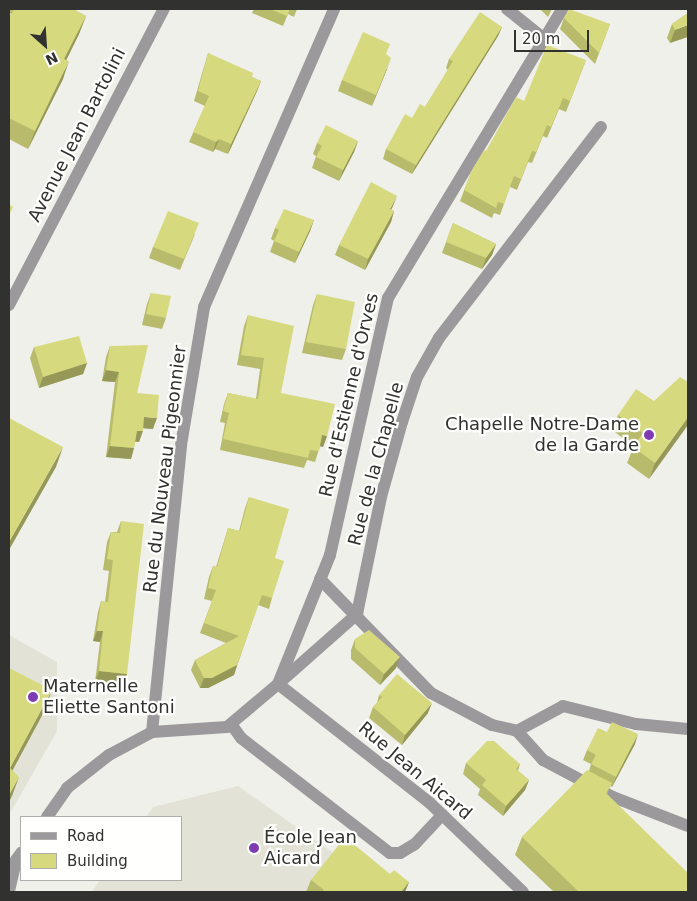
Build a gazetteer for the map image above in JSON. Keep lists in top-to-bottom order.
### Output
{
  "streets": {
    "street": [
      "Avenue Jean Bartolini",
      "Rue d'Estienne d'Orves",
      "Rue de la Chapelle",
      "Rue du Nouveau Pigeonnier",
      "Rue Jean Aicard"
    ]
  },
  "crossings": [
    ["Rue d'Estienne d'Orves", "Rue Jean Aicard"]
  ],
  "places": ["Chapelle Notre-Dame de la Garde", "Maternelle Eliette Santoni", "École Jean Aicard"],
  "legend": ["Road", "Building"],
  "scale_bar": "20 m",
  "north": "bottom right"
}
